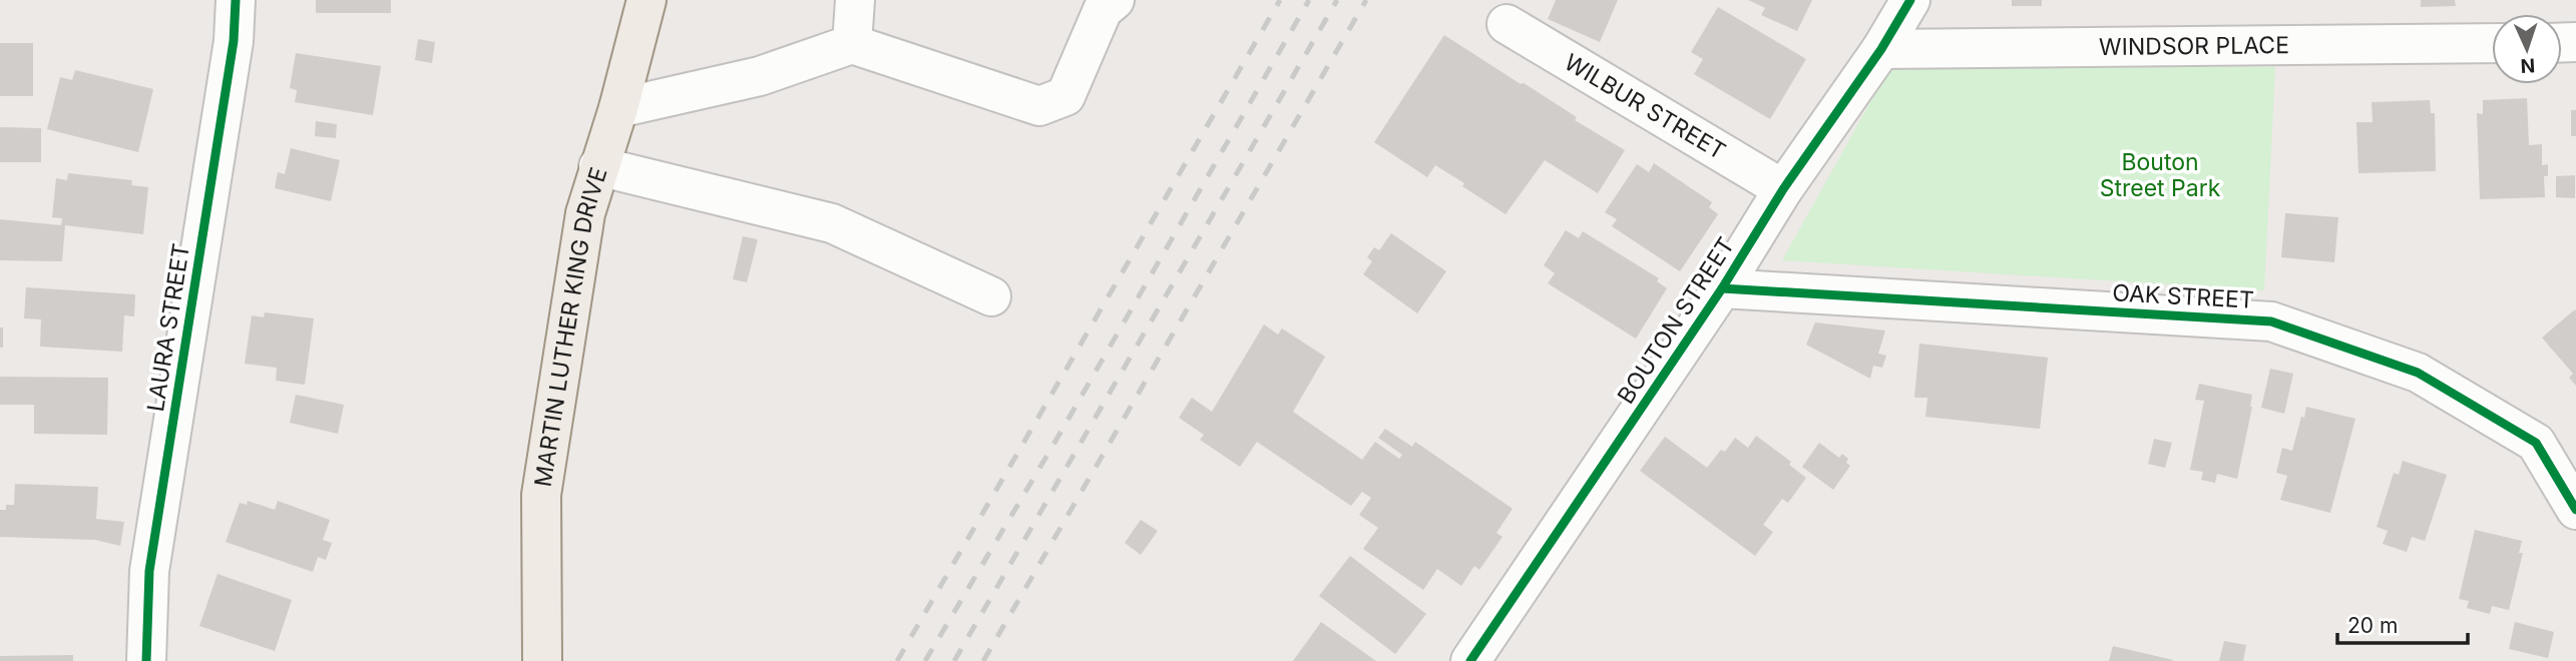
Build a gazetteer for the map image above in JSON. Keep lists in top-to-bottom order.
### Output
{
  "streets": {
    "main road": ["MARTIN LUTHER KING DRIVE"],
    "street": [
      "WINDSOR PLACE",
      "WILBUR STREET",
      "OAK STREET",
      "BOUTON STREET",
      "LAURA STREET"
    ]
  },
  "crossings": [
    ["WINDSOR PLACE", "BOUTON STREET"],
    ["WILBUR STREET", "BOUTON STREET"],
    ["OAK STREET", "BOUTON STREET"]
  ],
  "parks": ["Bouton Street Park"],
  "scale_bar": "20 m",
  "north": "bottom"
}
